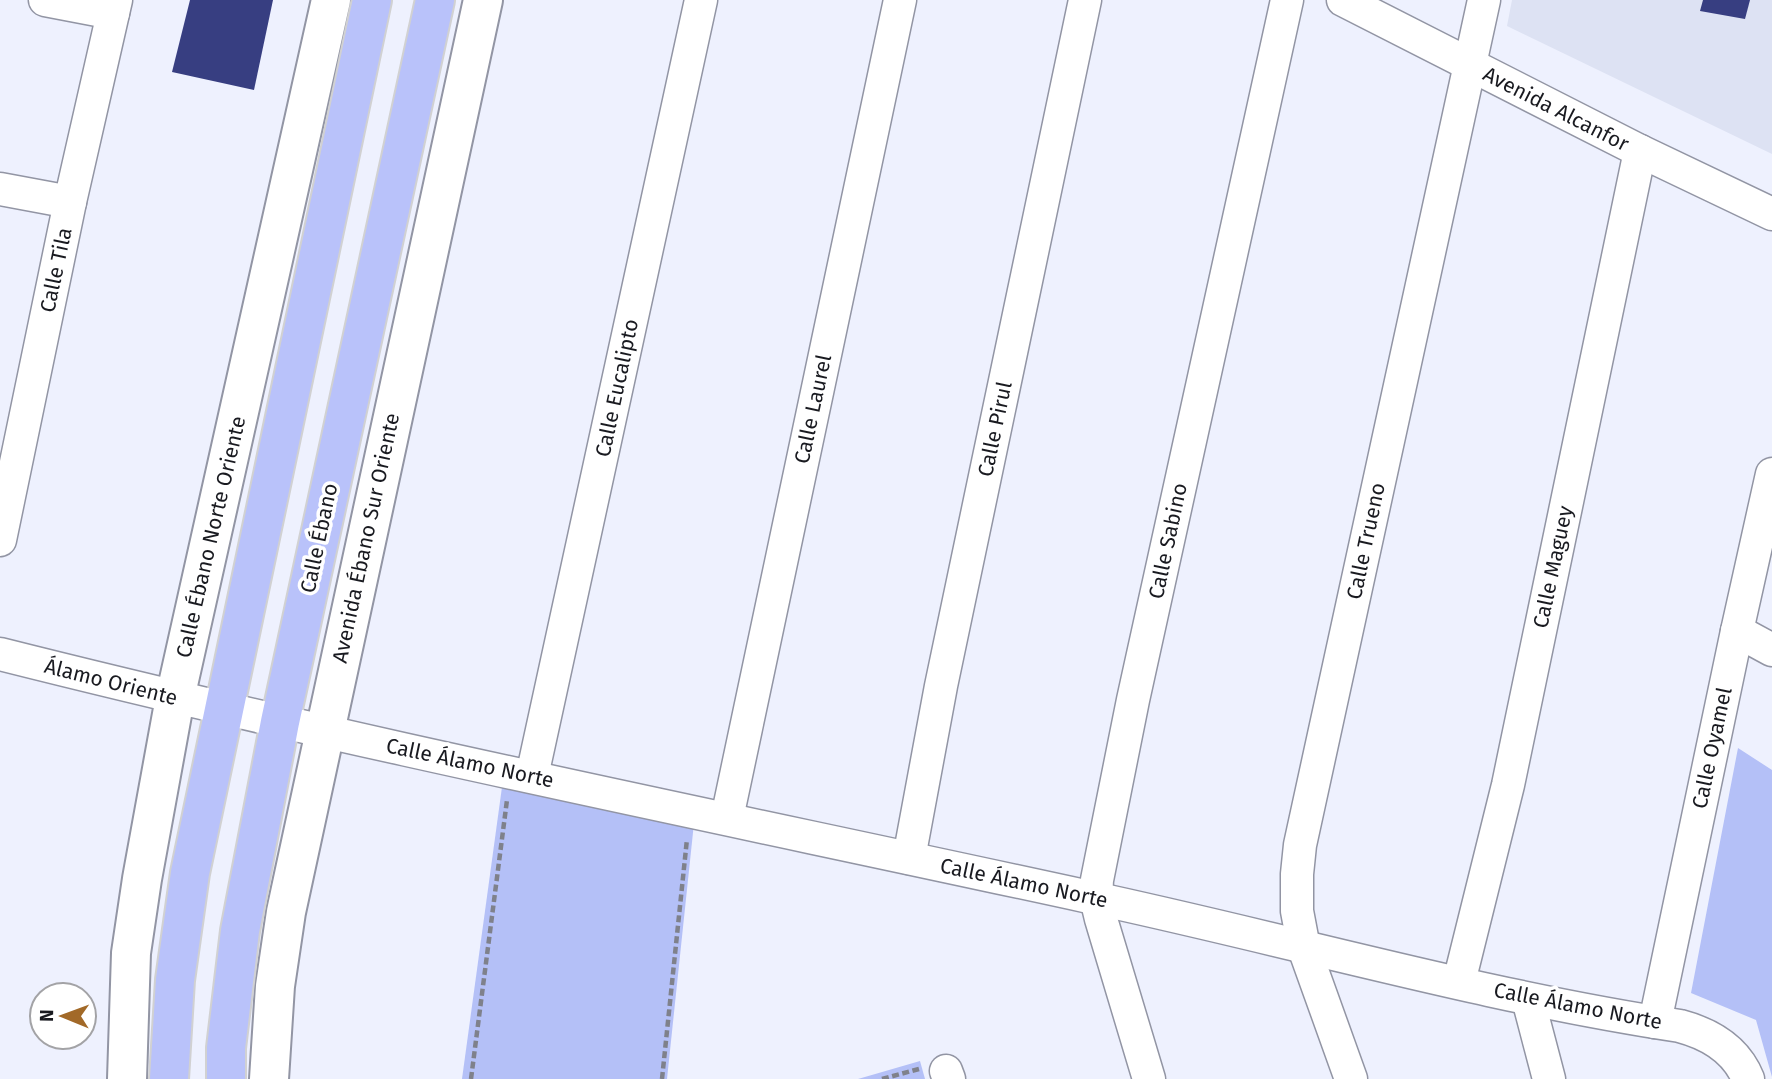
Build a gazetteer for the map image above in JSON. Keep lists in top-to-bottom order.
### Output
{
  "streets": {
    "main road": ["Calle Ébano"],
    "street": [
      "Avenida Alcanfor",
      "Calle Tila",
      "Calle Eucalipto",
      "Calle Laurel",
      "Calle Pirul",
      "Calle Ébano Norte Oriente",
      "Avenida Ébano Sur Oriente",
      "Calle Sabino",
      "Calle Trueno",
      "Calle Maguey",
      "Álamo Oriente",
      "Calle Oyamel",
      "Calle Álamo Norte"
    ]
  },
  "crossings": [
    ["Avenida Alcanfor", "Calle Trueno"],
    ["Avenida Alcanfor", "Calle Maguey"],
    ["Calle Eucalipto", "Calle Álamo Norte"],
    ["Calle Laurel", "Calle Álamo Norte"],
    ["Calle Pirul", "Calle Álamo Norte"],
    ["Calle Ébano Norte Oriente", "Álamo Oriente"],
    ["Calle Ébano", "Álamo Oriente"],
    ["Calle Ébano", "Calle Álamo Norte"],
    ["Avenida Ébano Sur Oriente", "Calle Álamo Norte"],
    ["Calle Sabino", "Calle Álamo Norte"],
    ["Calle Trueno", "Calle Álamo Norte"],
    ["Calle Maguey", "Calle Álamo Norte"],
    ["Álamo Oriente", "Calle Álamo Norte"],
    ["Calle Oyamel", "Calle Álamo Norte"]
  ],
  "north": "left"
}
